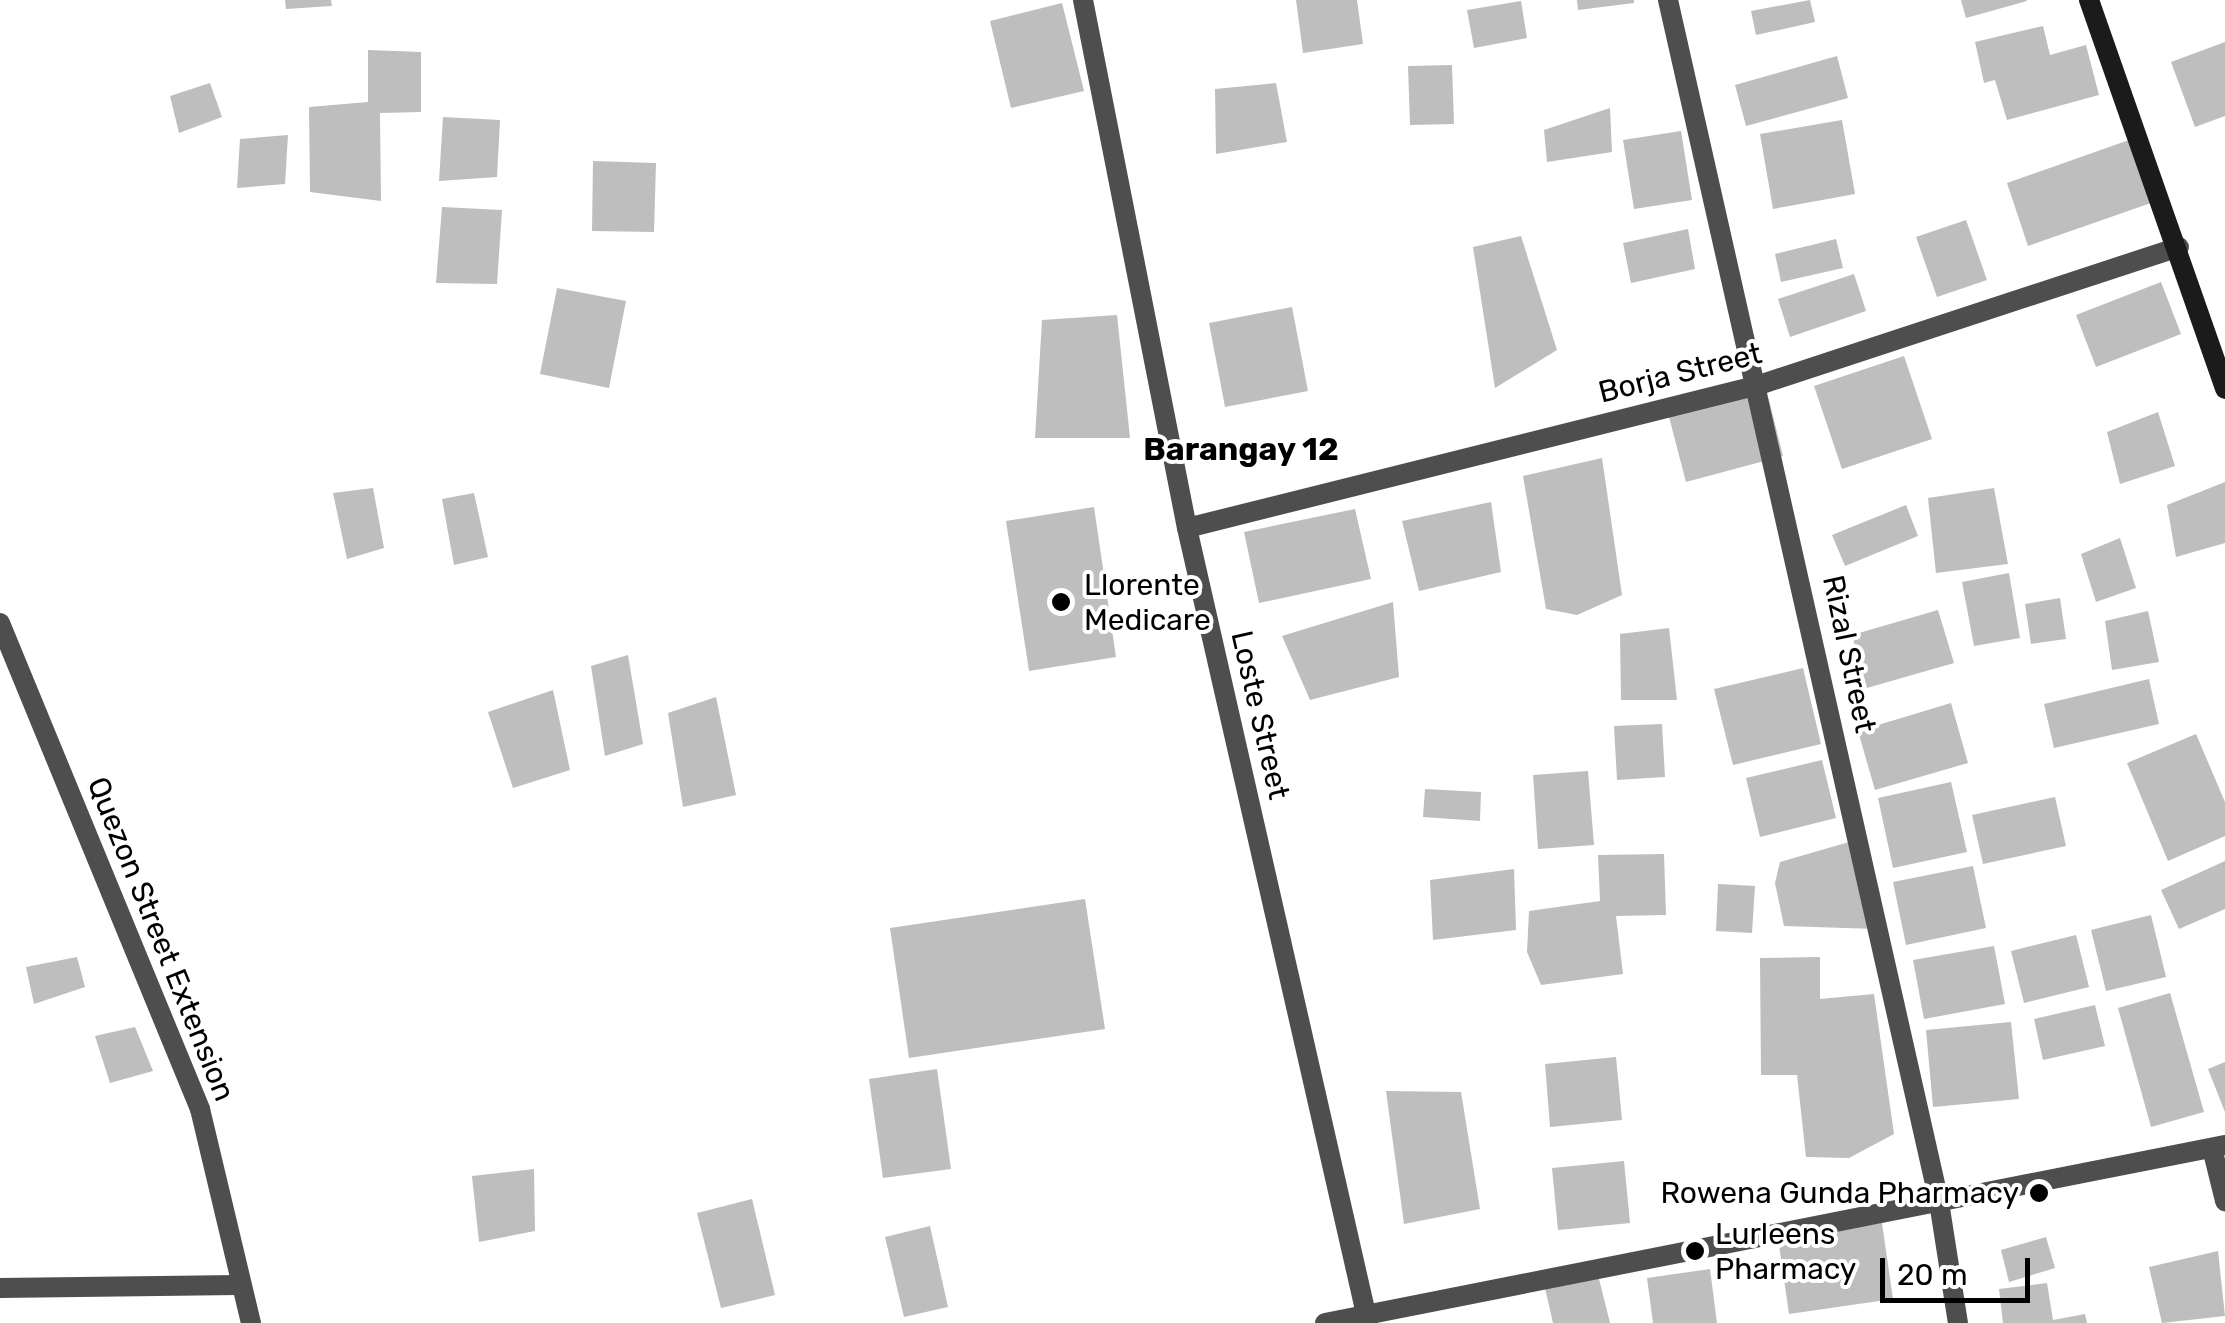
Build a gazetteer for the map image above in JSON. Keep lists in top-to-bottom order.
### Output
{
  "streets": {
    "street": [
      "Borja Street",
      "Rizal Street",
      "Loste Street",
      "Quezon Street Extension"
    ]
  },
  "crossings": [
    ["Borja Street", "Rizal Street"],
    ["Borja Street", "Loste Street"]
  ],
  "districts": ["Barangay 12"],
  "places": ["Llorente Medicare", "Rowena Gunda Pharmacy", "Lurleens Pharmacy"],
  "scale_bar": "20 m"
}
